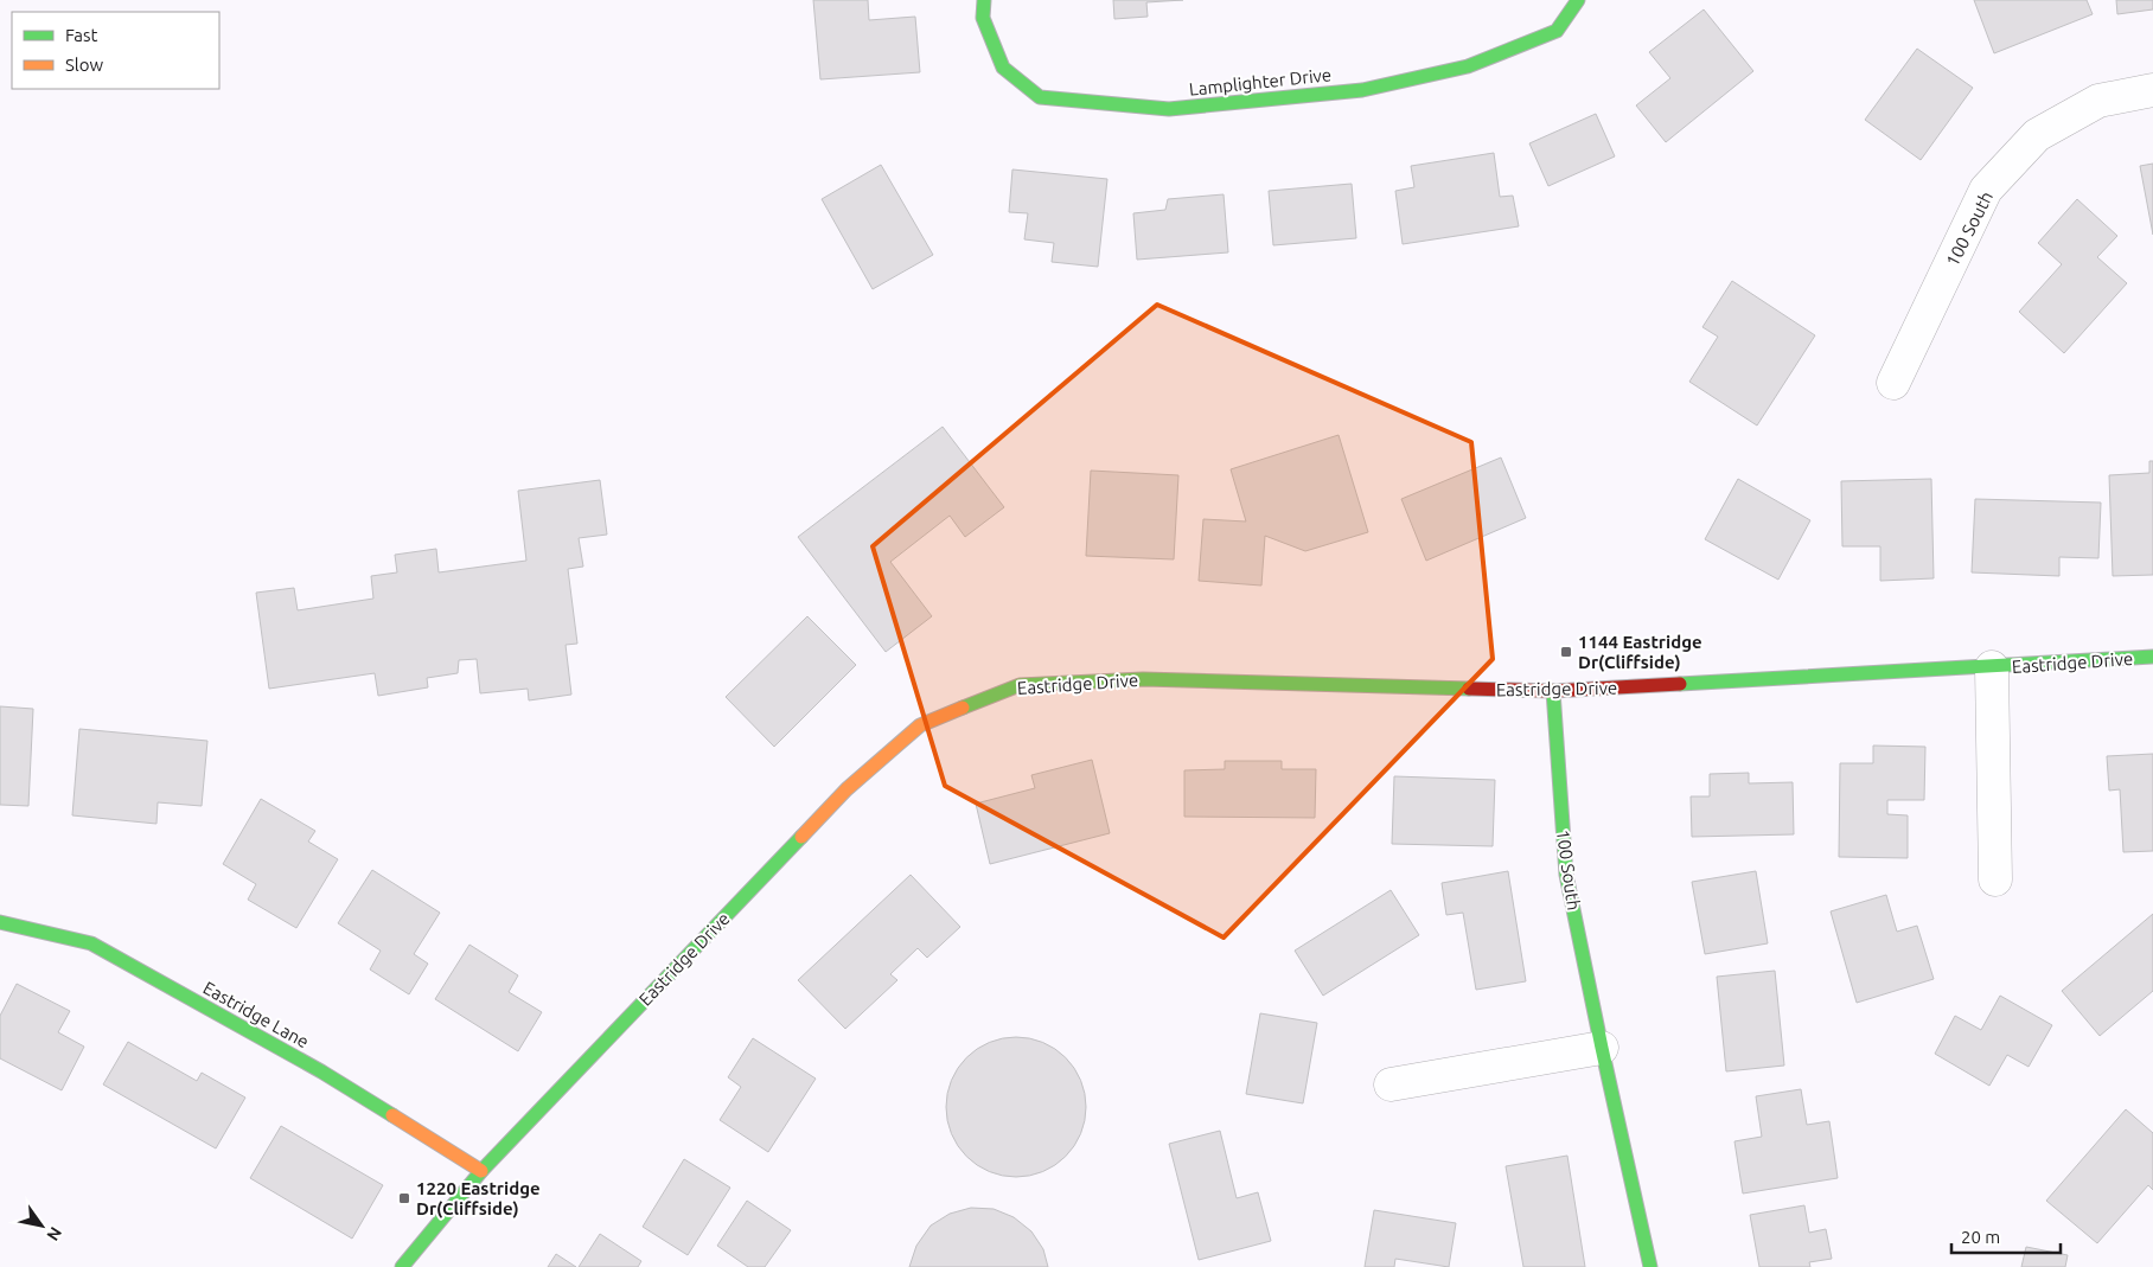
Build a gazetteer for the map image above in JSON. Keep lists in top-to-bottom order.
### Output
{
  "streets": {
    "street": [
      "Lamplighter Drive",
      "100 South",
      "Eastridge Drive",
      "Eastridge Lane"
    ]
  },
  "crossings": [
    ["100 South", "Eastridge Drive"],
    ["Eastridge Drive", "Eastridge Lane"]
  ],
  "places": {
    "transit": ["1144 Eastridge Dr(Cliffside)", "1220 Eastridge Dr(Cliffside)"]
  },
  "legend": ["Fast", "Slow"],
  "scale_bar": "20 m",
  "north": "bottom right"
}
